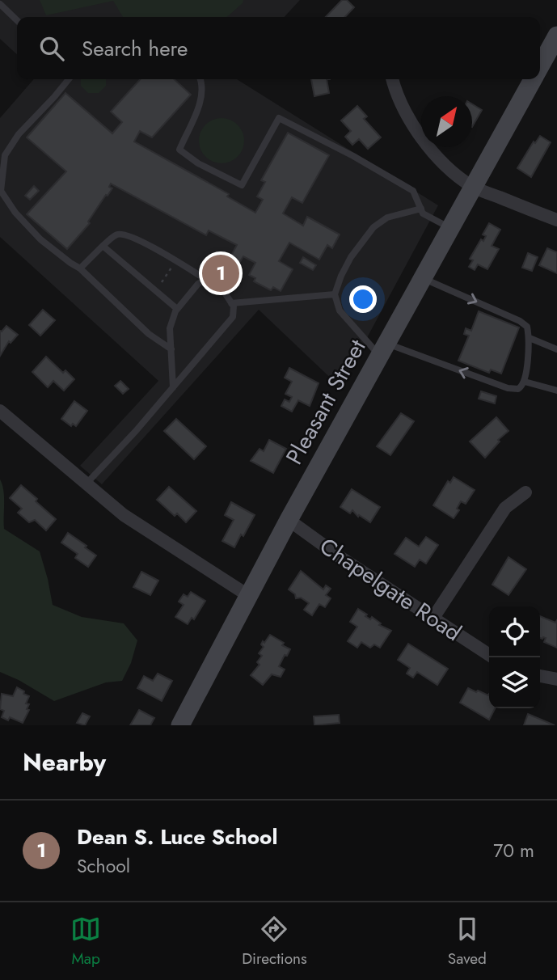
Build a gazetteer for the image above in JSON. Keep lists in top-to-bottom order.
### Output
{
  "streets": {
    "main road": ["Pleasant Street"],
    "street": ["Chapelgate Road"]
  },
  "crossings": [
    ["Pleasant Street", "Chapelgate Road"]
  ],
  "north": "top right",
  "page": {
    "search": "Search here",
    "pins": "1",
    "heading": "Nearby",
    "list": [
      {
        "mark": "1",
        "name": "Dean S. Luce School",
        "note": "School",
        "value": "70 m"
      }
    ],
    "nav": ["Map", "Directions", "Saved"]
  }
}
